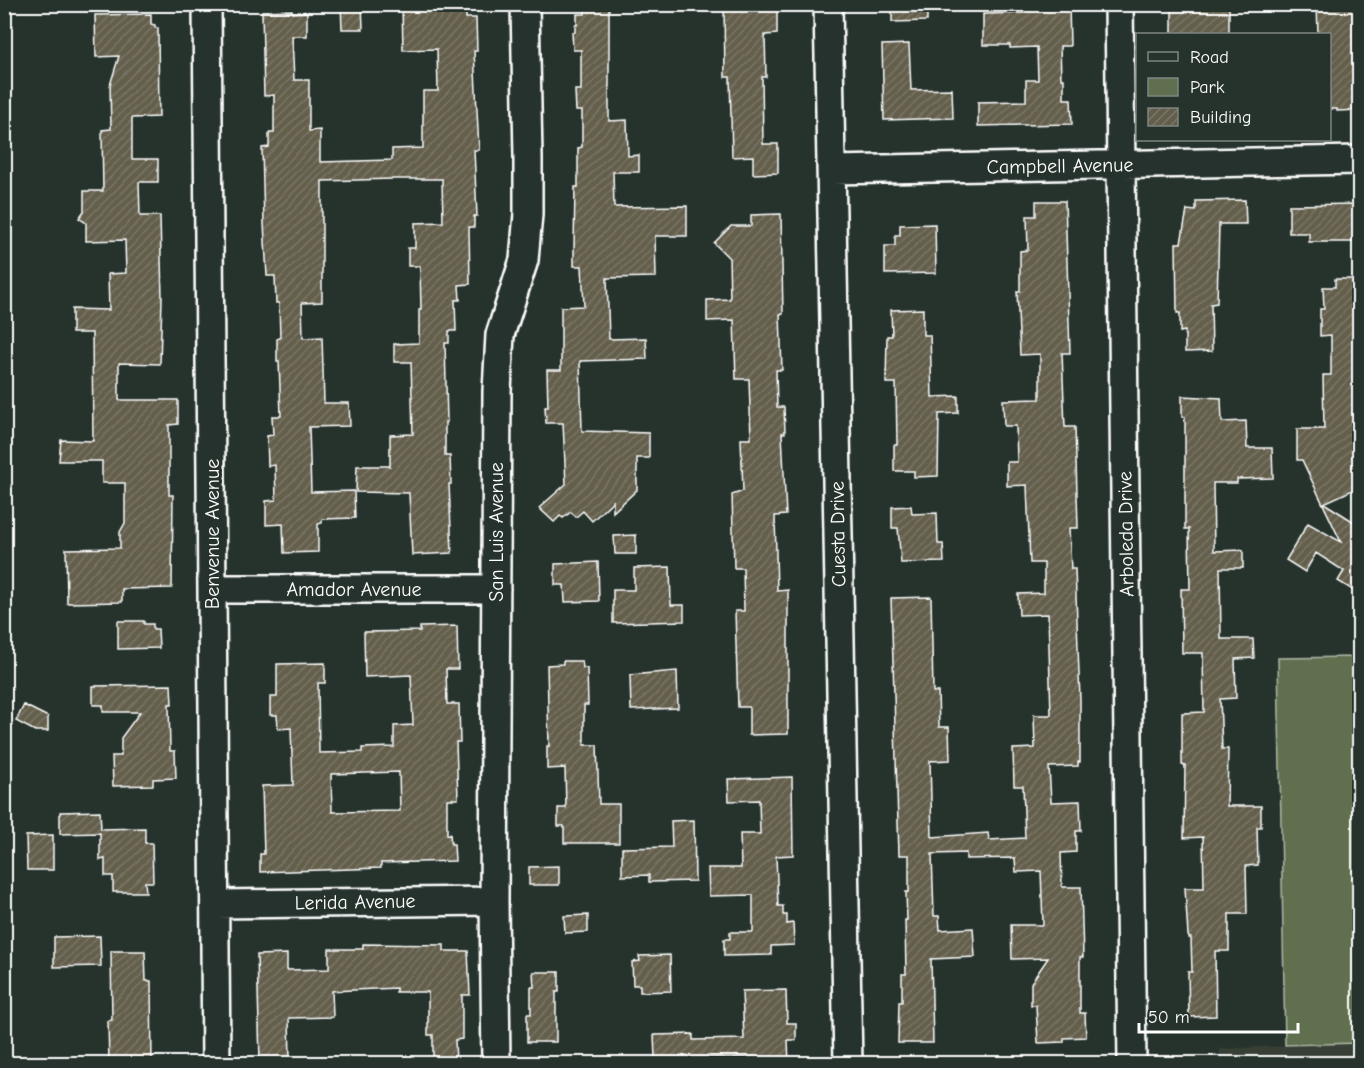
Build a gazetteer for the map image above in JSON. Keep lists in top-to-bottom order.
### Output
{
  "streets": {
    "street": [
      "Campbell Avenue",
      "San Luis Avenue",
      "Benvenue Avenue",
      "Cuesta Drive",
      "Arboleda Drive",
      "Amador Avenue",
      "Lerida Avenue"
    ]
  },
  "crossings": [
    ["Campbell Avenue", "Cuesta Drive"],
    ["Campbell Avenue", "Arboleda Drive"],
    ["San Luis Avenue", "Amador Avenue"],
    ["San Luis Avenue", "Lerida Avenue"],
    ["Benvenue Avenue", "Amador Avenue"],
    ["Benvenue Avenue", "Lerida Avenue"]
  ],
  "legend": ["Road", "Park", "Building"],
  "scale_bar": "50 m"
}
